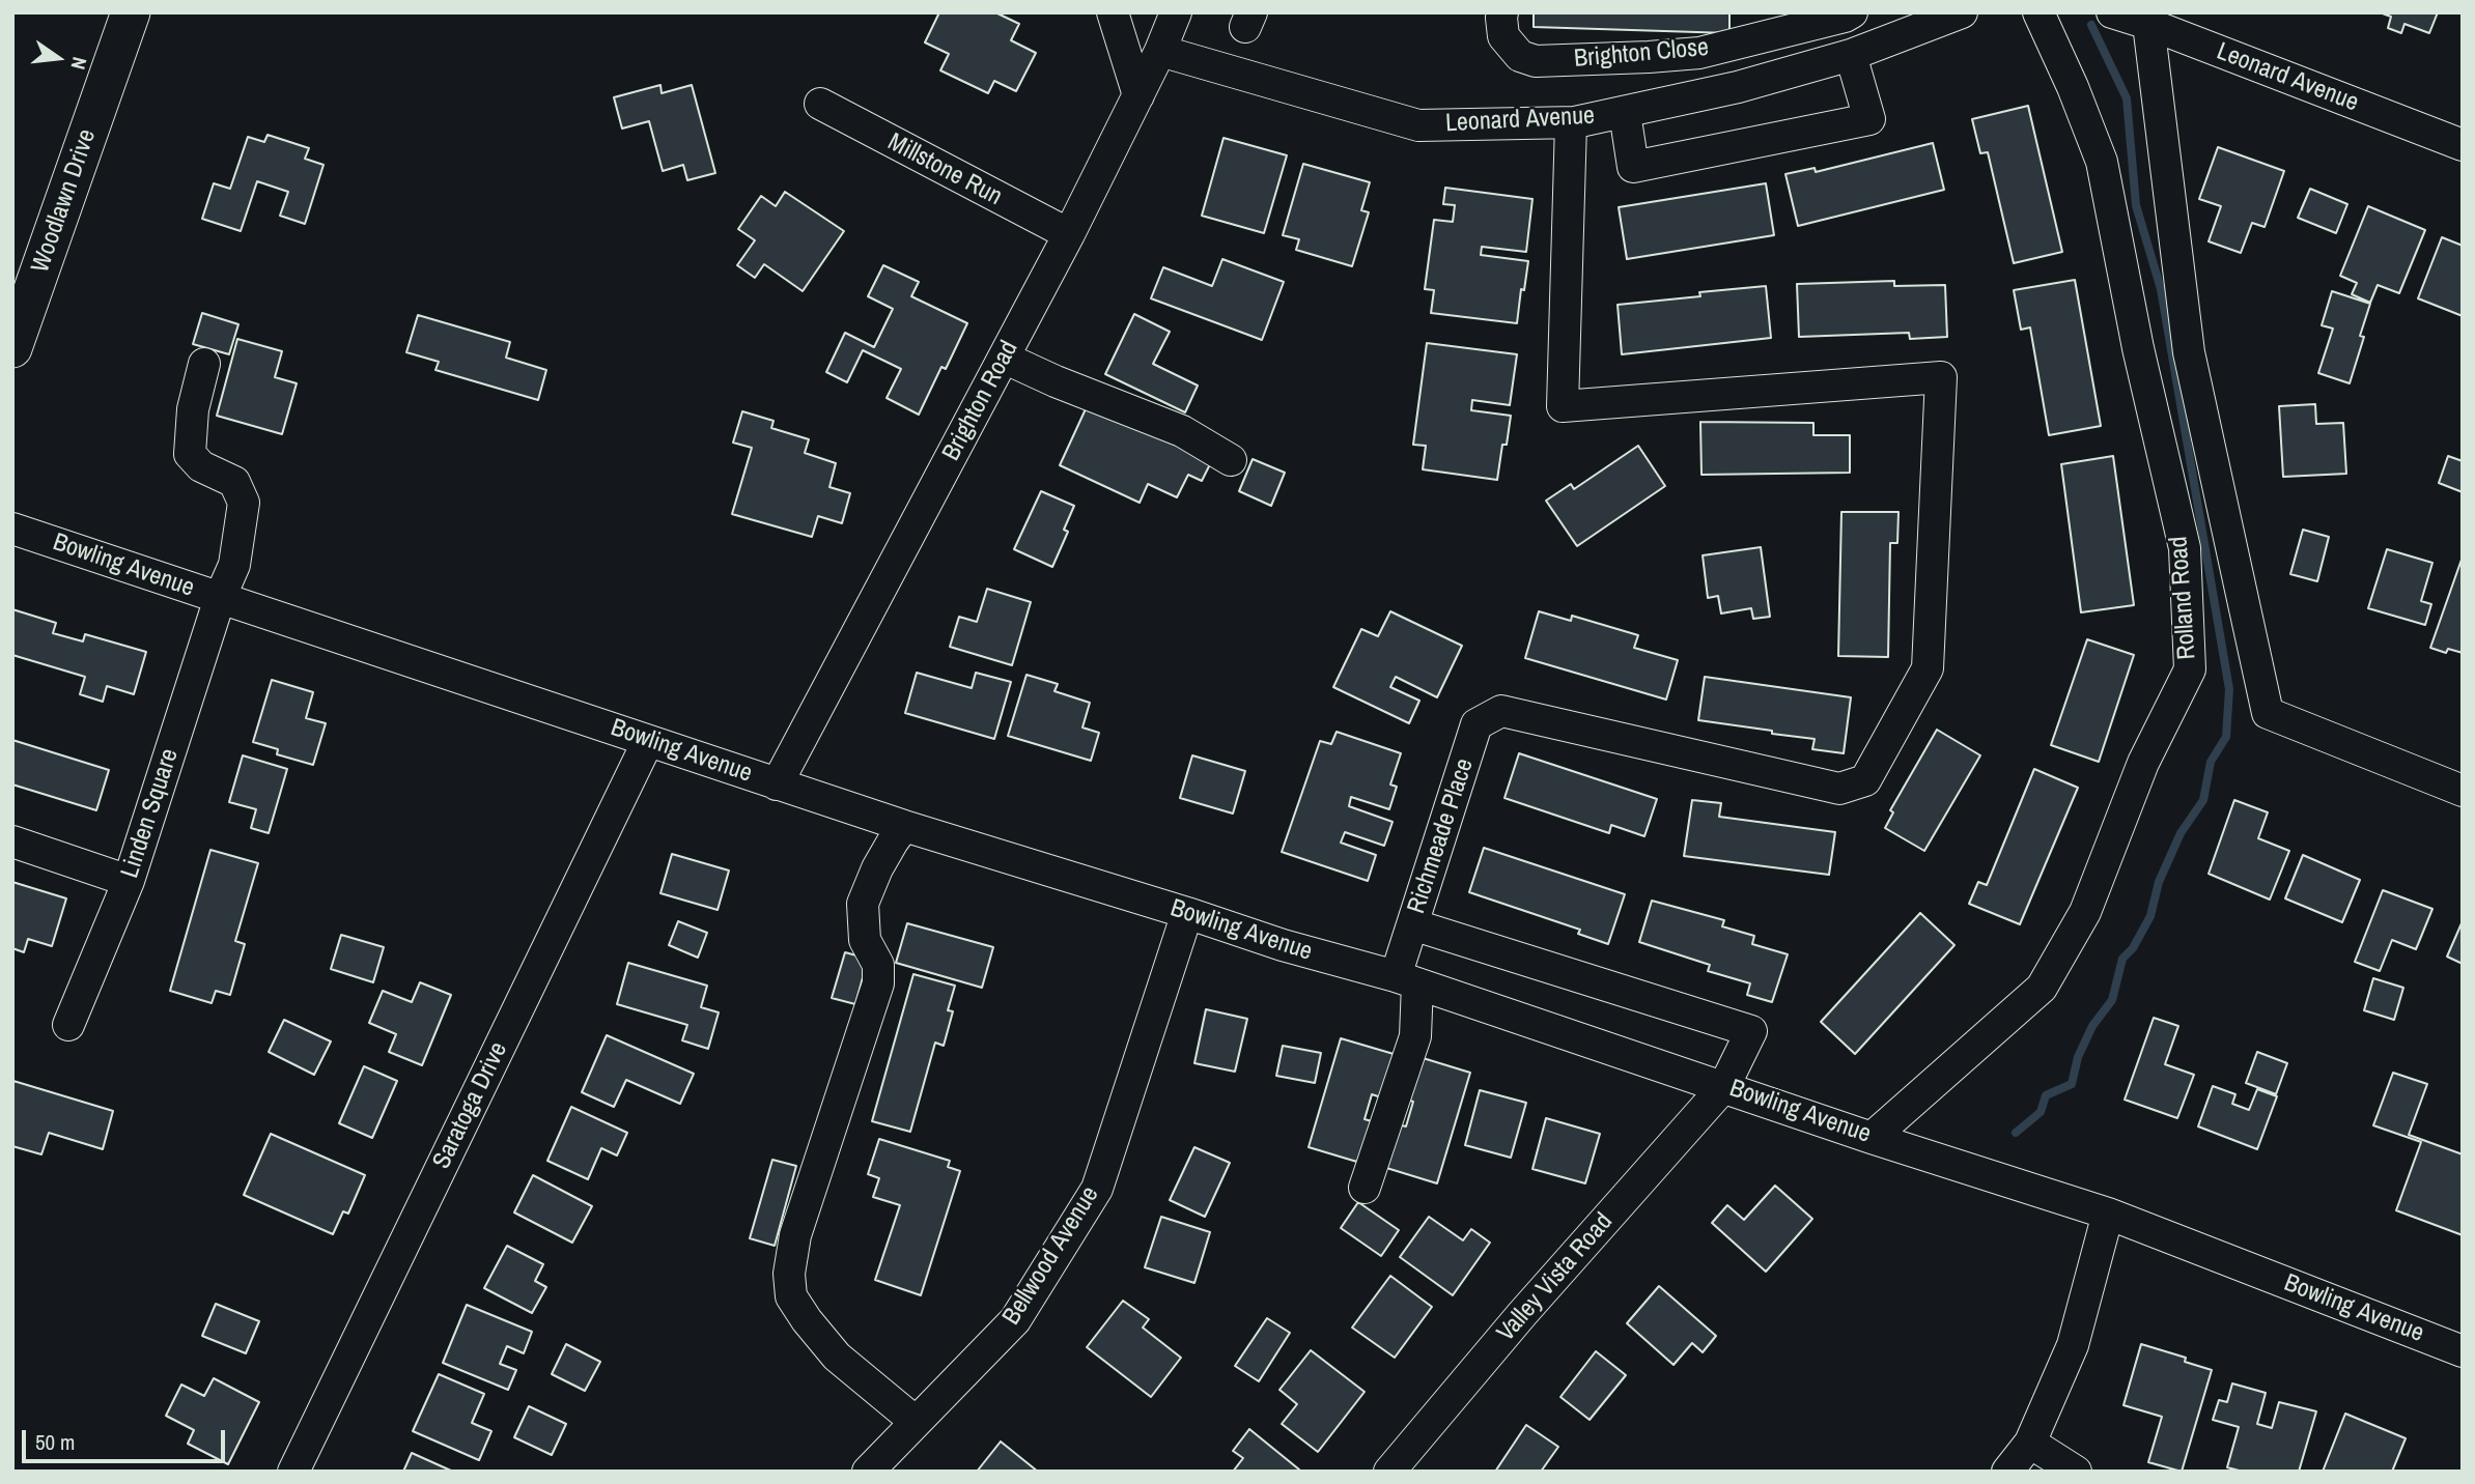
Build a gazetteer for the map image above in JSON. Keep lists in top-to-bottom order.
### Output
{
  "streets": {
    "main road": ["Woodlawn Drive"],
    "street": [
      "Brighton Close",
      "Leonard Avenue",
      "Millstone Run",
      "Brighton Road",
      "Bowling Avenue",
      "Rolland Road",
      "Linden Square",
      "Richmeade Place",
      "Saratoga Drive",
      "Bellwood Avenue",
      "Valley Vista Road"
    ]
  },
  "crossings": [
    ["Leonard Avenue", "Brighton Road"],
    ["Leonard Avenue", "Richmeade Place"],
    ["Millstone Run", "Brighton Road"],
    ["Brighton Road", "Bowling Avenue"],
    ["Bowling Avenue", "Rolland Road"],
    ["Bowling Avenue", "Linden Square"],
    ["Bowling Avenue", "Richmeade Place"],
    ["Bowling Avenue", "Saratoga Drive"],
    ["Bowling Avenue", "Bellwood Avenue"],
    ["Bowling Avenue", "Valley Vista Road"],
    ["Richmeade Place", "Valley Vista Road"]
  ],
  "scale_bar": "50 m",
  "north": "right"
}
